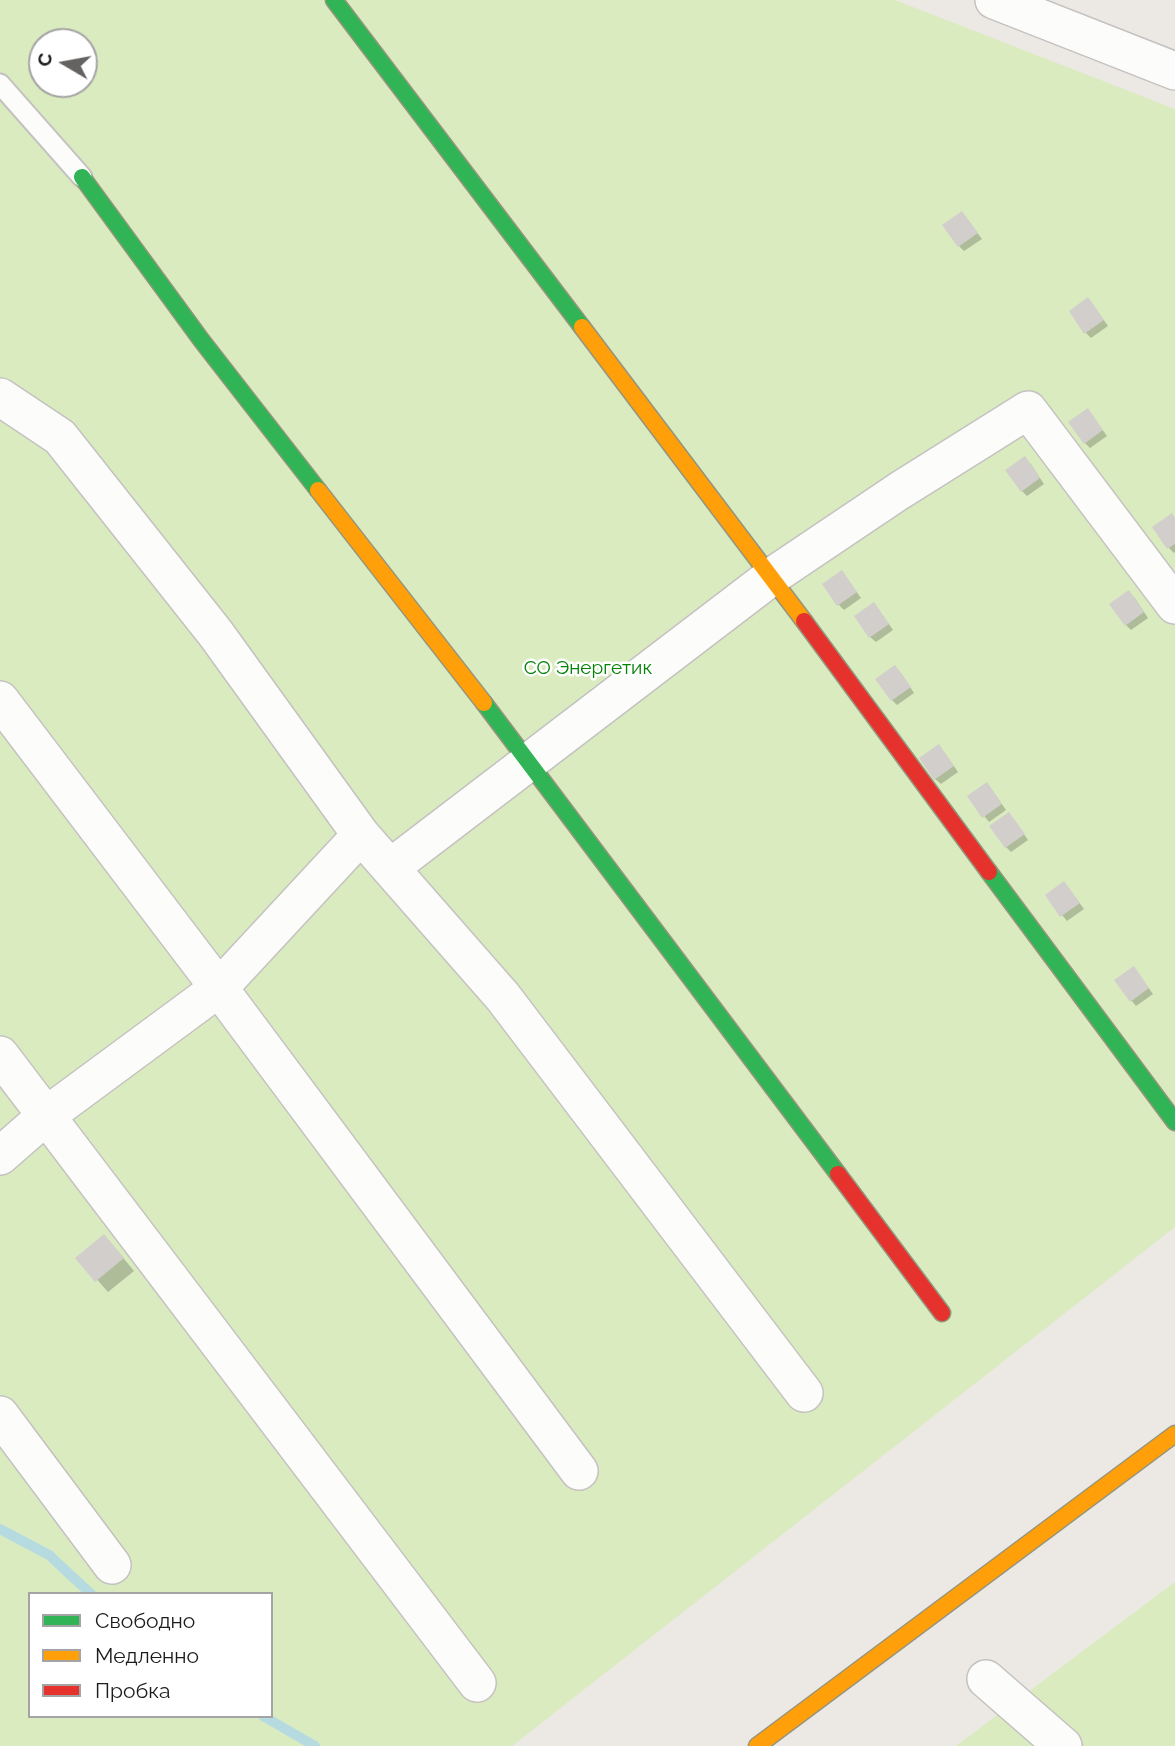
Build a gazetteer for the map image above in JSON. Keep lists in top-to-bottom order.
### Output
{
  "parks": ["СО Энергетик"],
  "legend": ["Свободно", "Медленно", "Пробка"],
  "north": "left"
}
